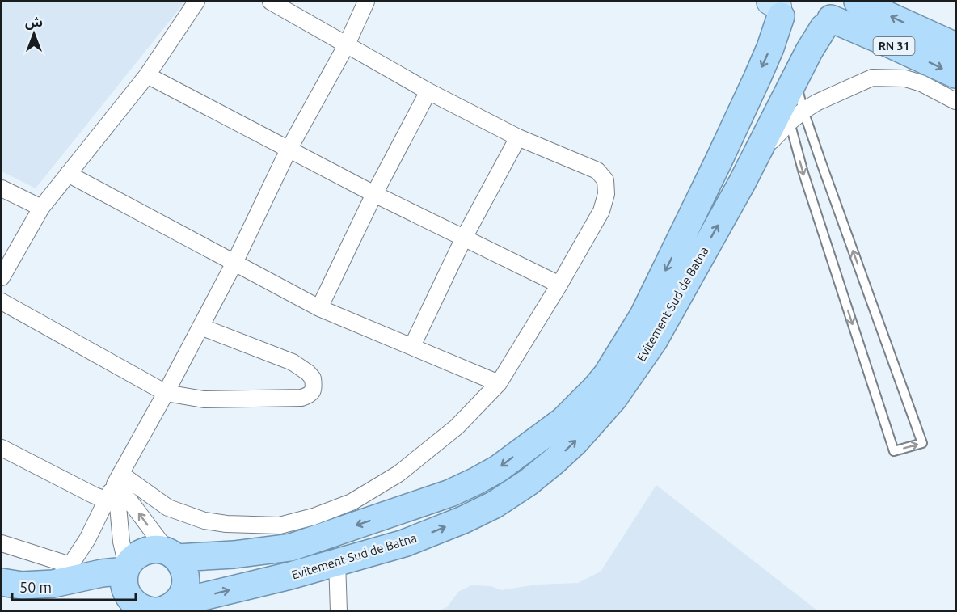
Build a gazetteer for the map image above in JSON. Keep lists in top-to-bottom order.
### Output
{
  "streets": {
    "highway": ["RN 31", "Evitement Sud de Batna"]
  },
  "crossings": [
    ["RN 31", "Evitement Sud de Batna"]
  ],
  "scale_bar": "50 m",
  "north": "top"
}
